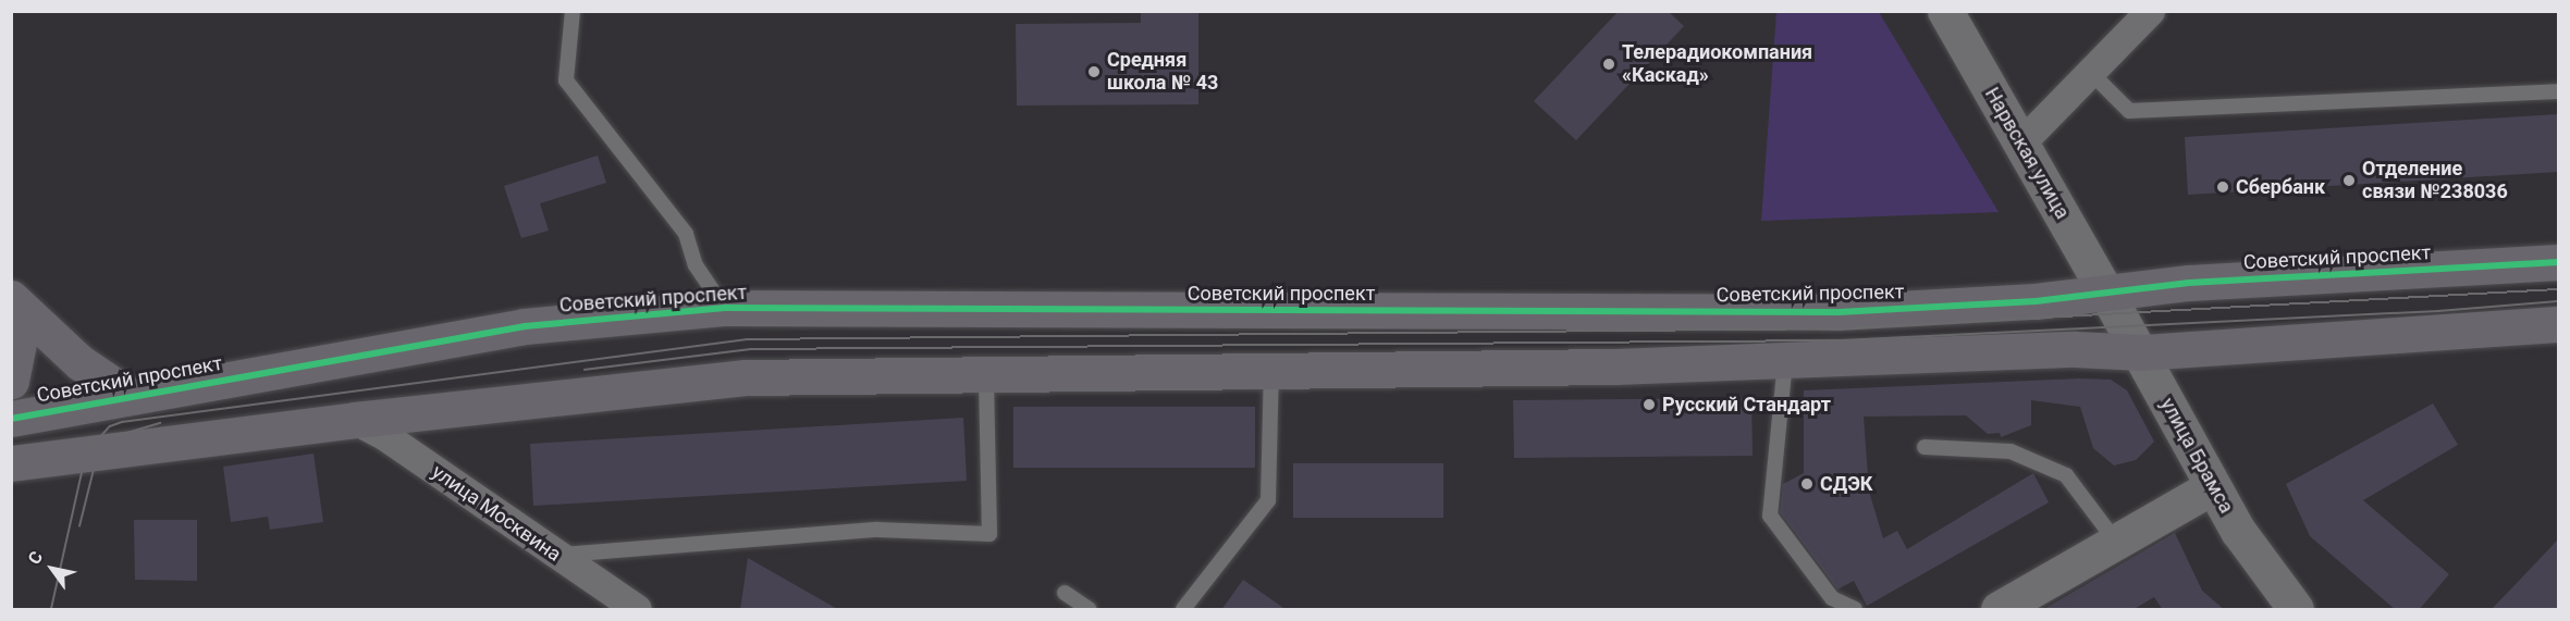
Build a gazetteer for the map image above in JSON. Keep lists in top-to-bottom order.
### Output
{
  "streets": {
    "main road": ["Советский проспект"],
    "street": ["Нарвская улица", "улица Брамса", "улица Москвина"]
  },
  "crossings": [
    ["Нарвская улица", "Советский проспект"],
    ["Нарвская улица", "улица Брамса"],
    ["Советский проспект", "улица Брамса"]
  ],
  "places": [
    "Телерадиокомпания «Каскад»",
    "Средняя школа № 43",
    "Отделение связи №238036",
    "Сбербанк",
    "Русский Стандарт",
    "СДЭК"
  ],
  "north": "top left"
}
